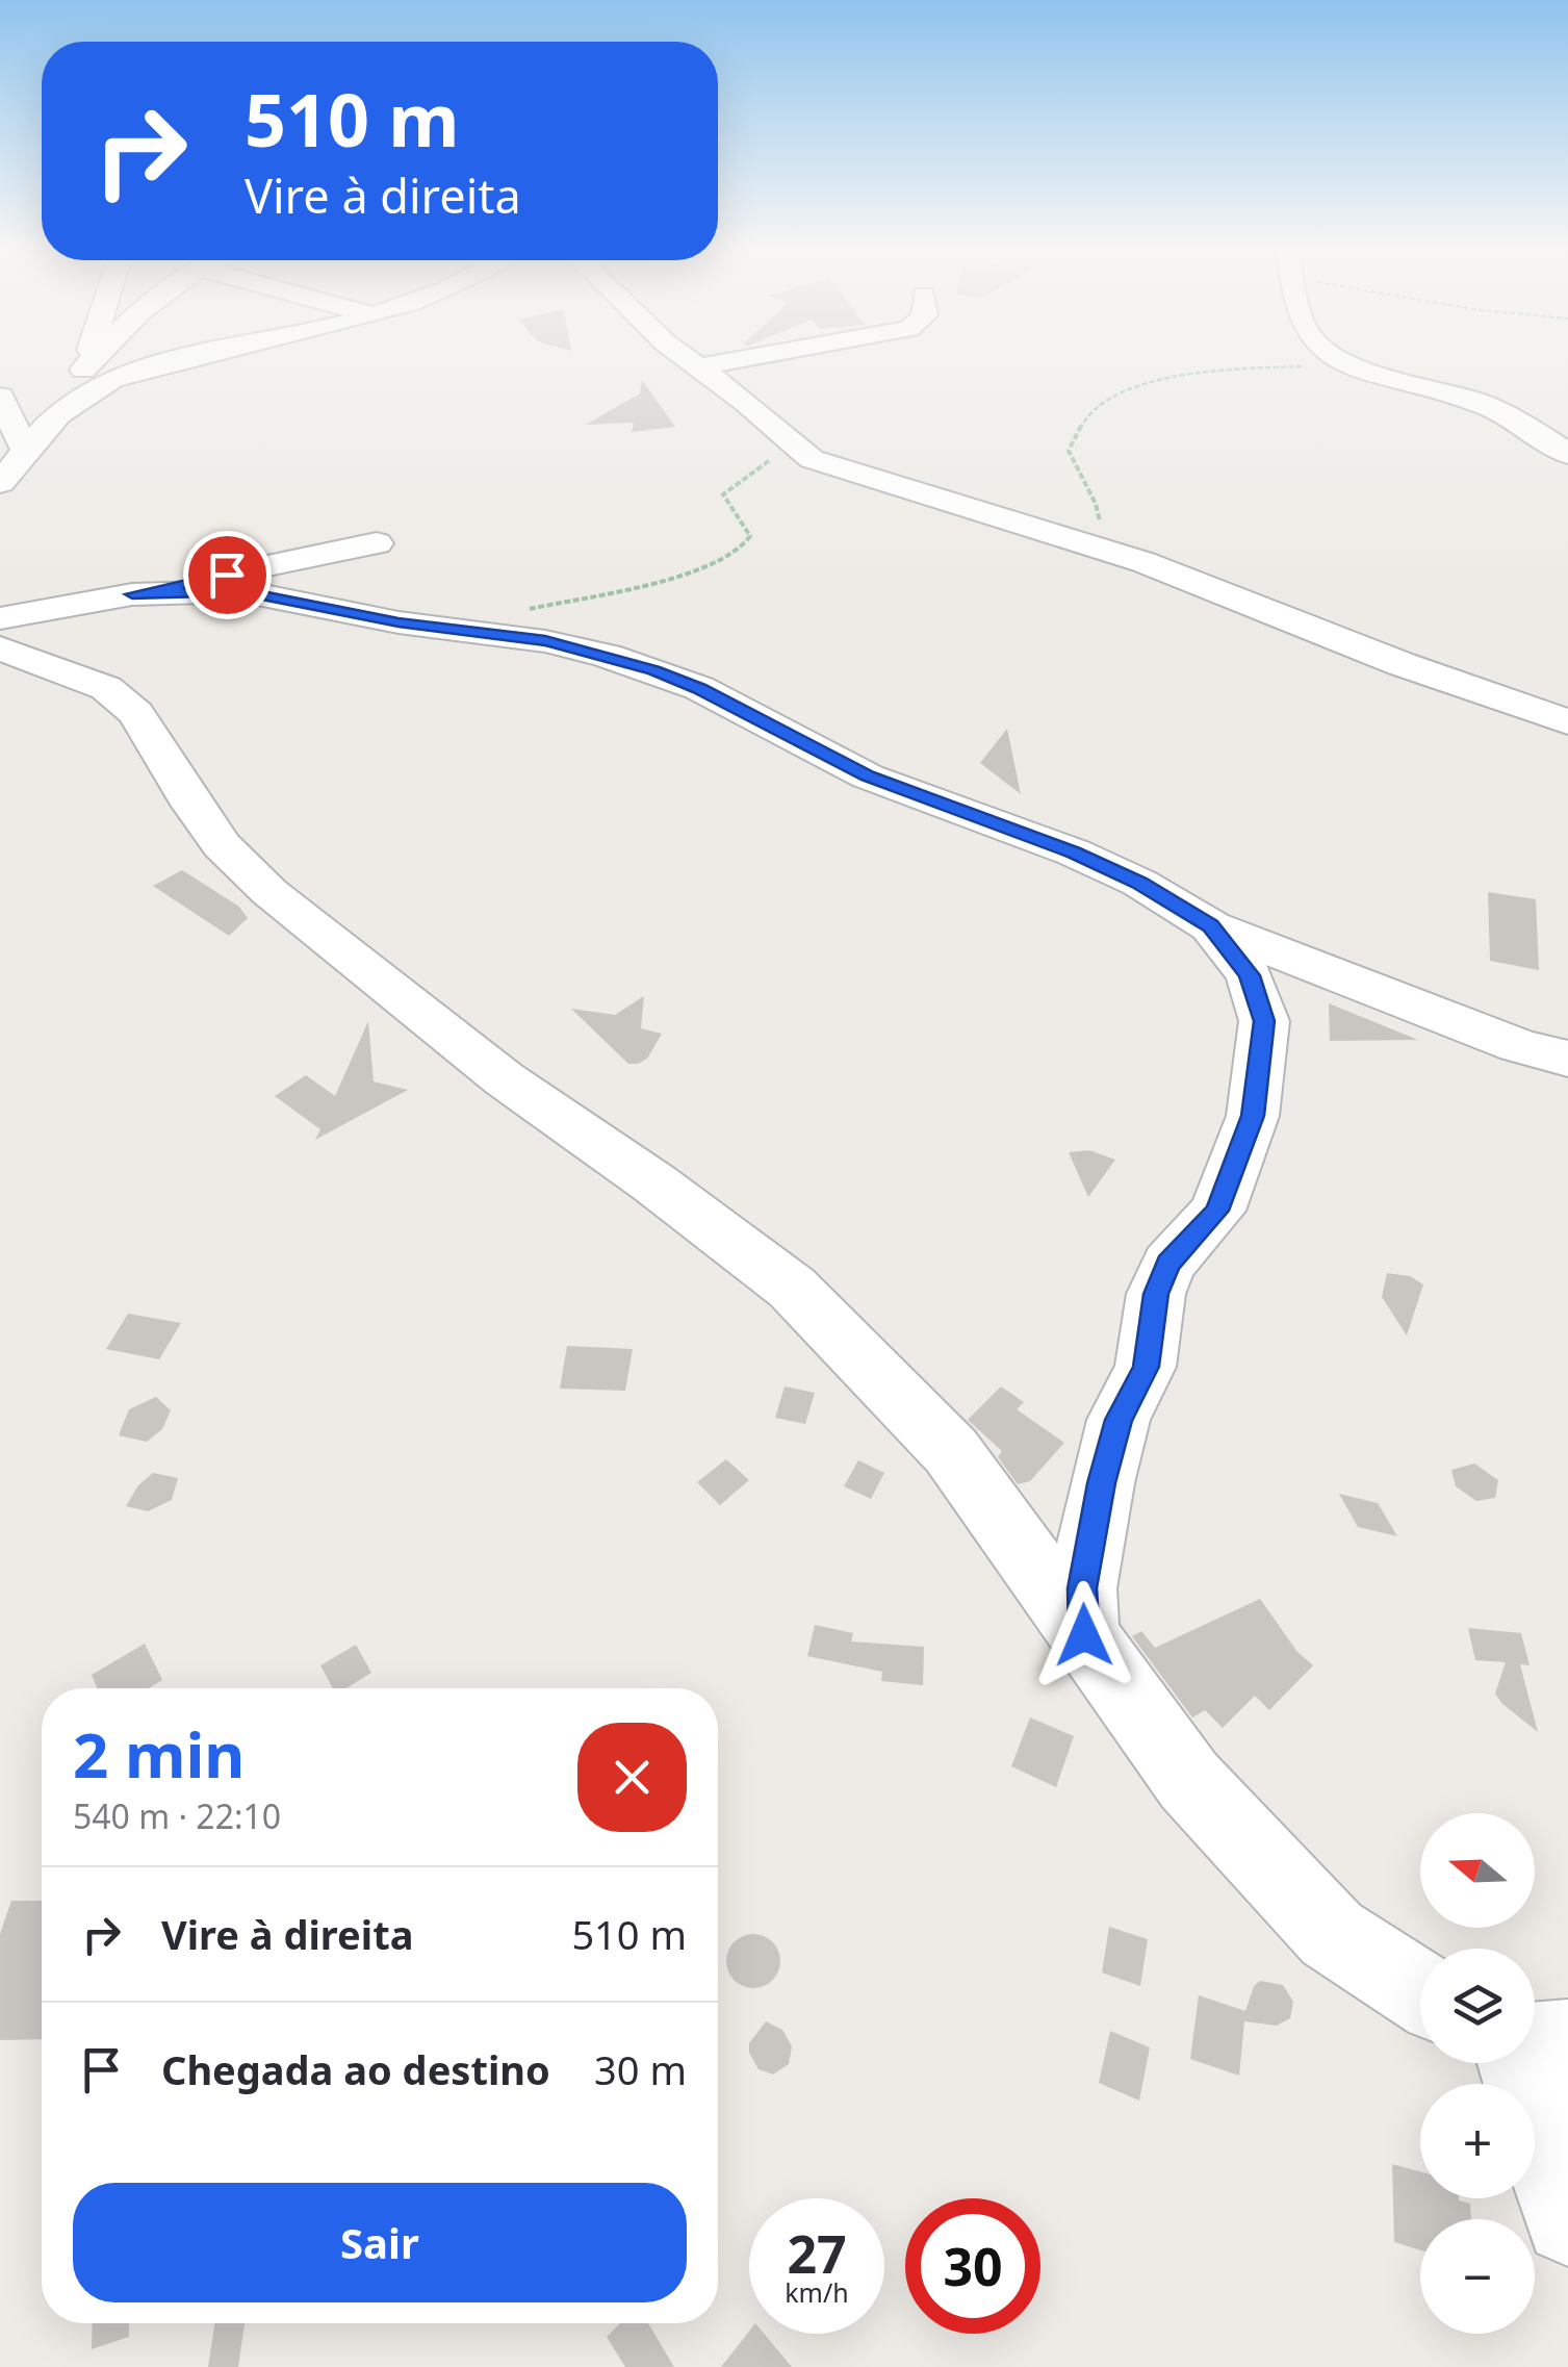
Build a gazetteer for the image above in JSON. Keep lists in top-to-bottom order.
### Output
{
  "north": "left",
  "page": {
    "turn": ["510 m", "Vire à direita"],
    "heading": ["2 min", "540 m · 22:10"],
    "map_buttons": ["+", "−"],
    "list": [
      {
        "name": "Vire à direita",
        "value": "510 m"
      },
      {
        "name": "Chegada ao destino",
        "value": "30 m"
      }
    ],
    "buttons": "Sair",
    "speed": "27 km/h",
    "limit": "30"
  }
}
